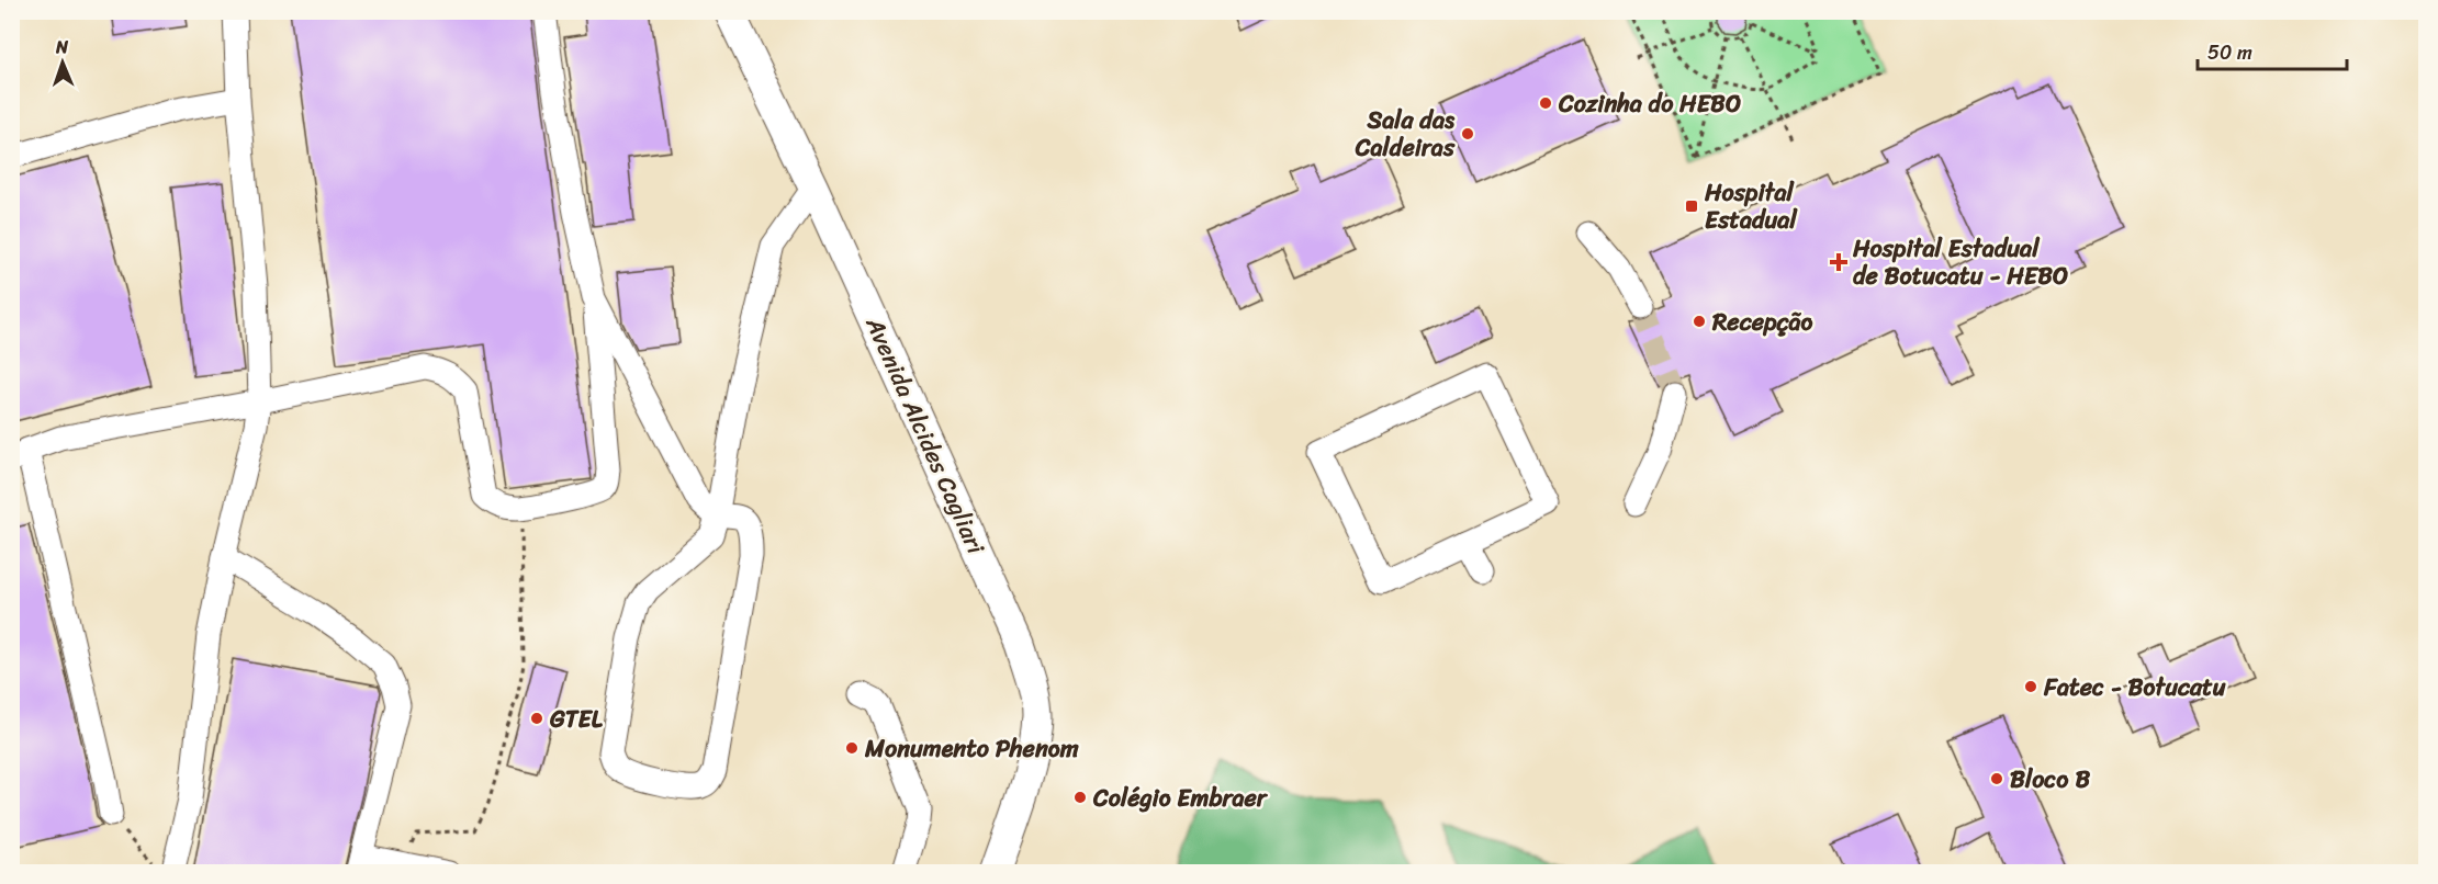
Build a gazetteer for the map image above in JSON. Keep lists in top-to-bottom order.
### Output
{
  "streets": {
    "main road": ["Avenida Alcides Cagliari"]
  },
  "places": {
    "other": [
      "Cozinha do HEBO",
      "Sala das Caldeiras",
      "Recepção",
      "Fatec - Botucatu",
      "GTEL",
      "Monumento Phenom",
      "Bloco B",
      "Colégio Embraer"
    ],
    "transit": ["Hospital Estadual"],
    "health": ["Hospital Estadual de Botucatu - HEBO"]
  },
  "scale_bar": "50 m",
  "north": "top"
}
